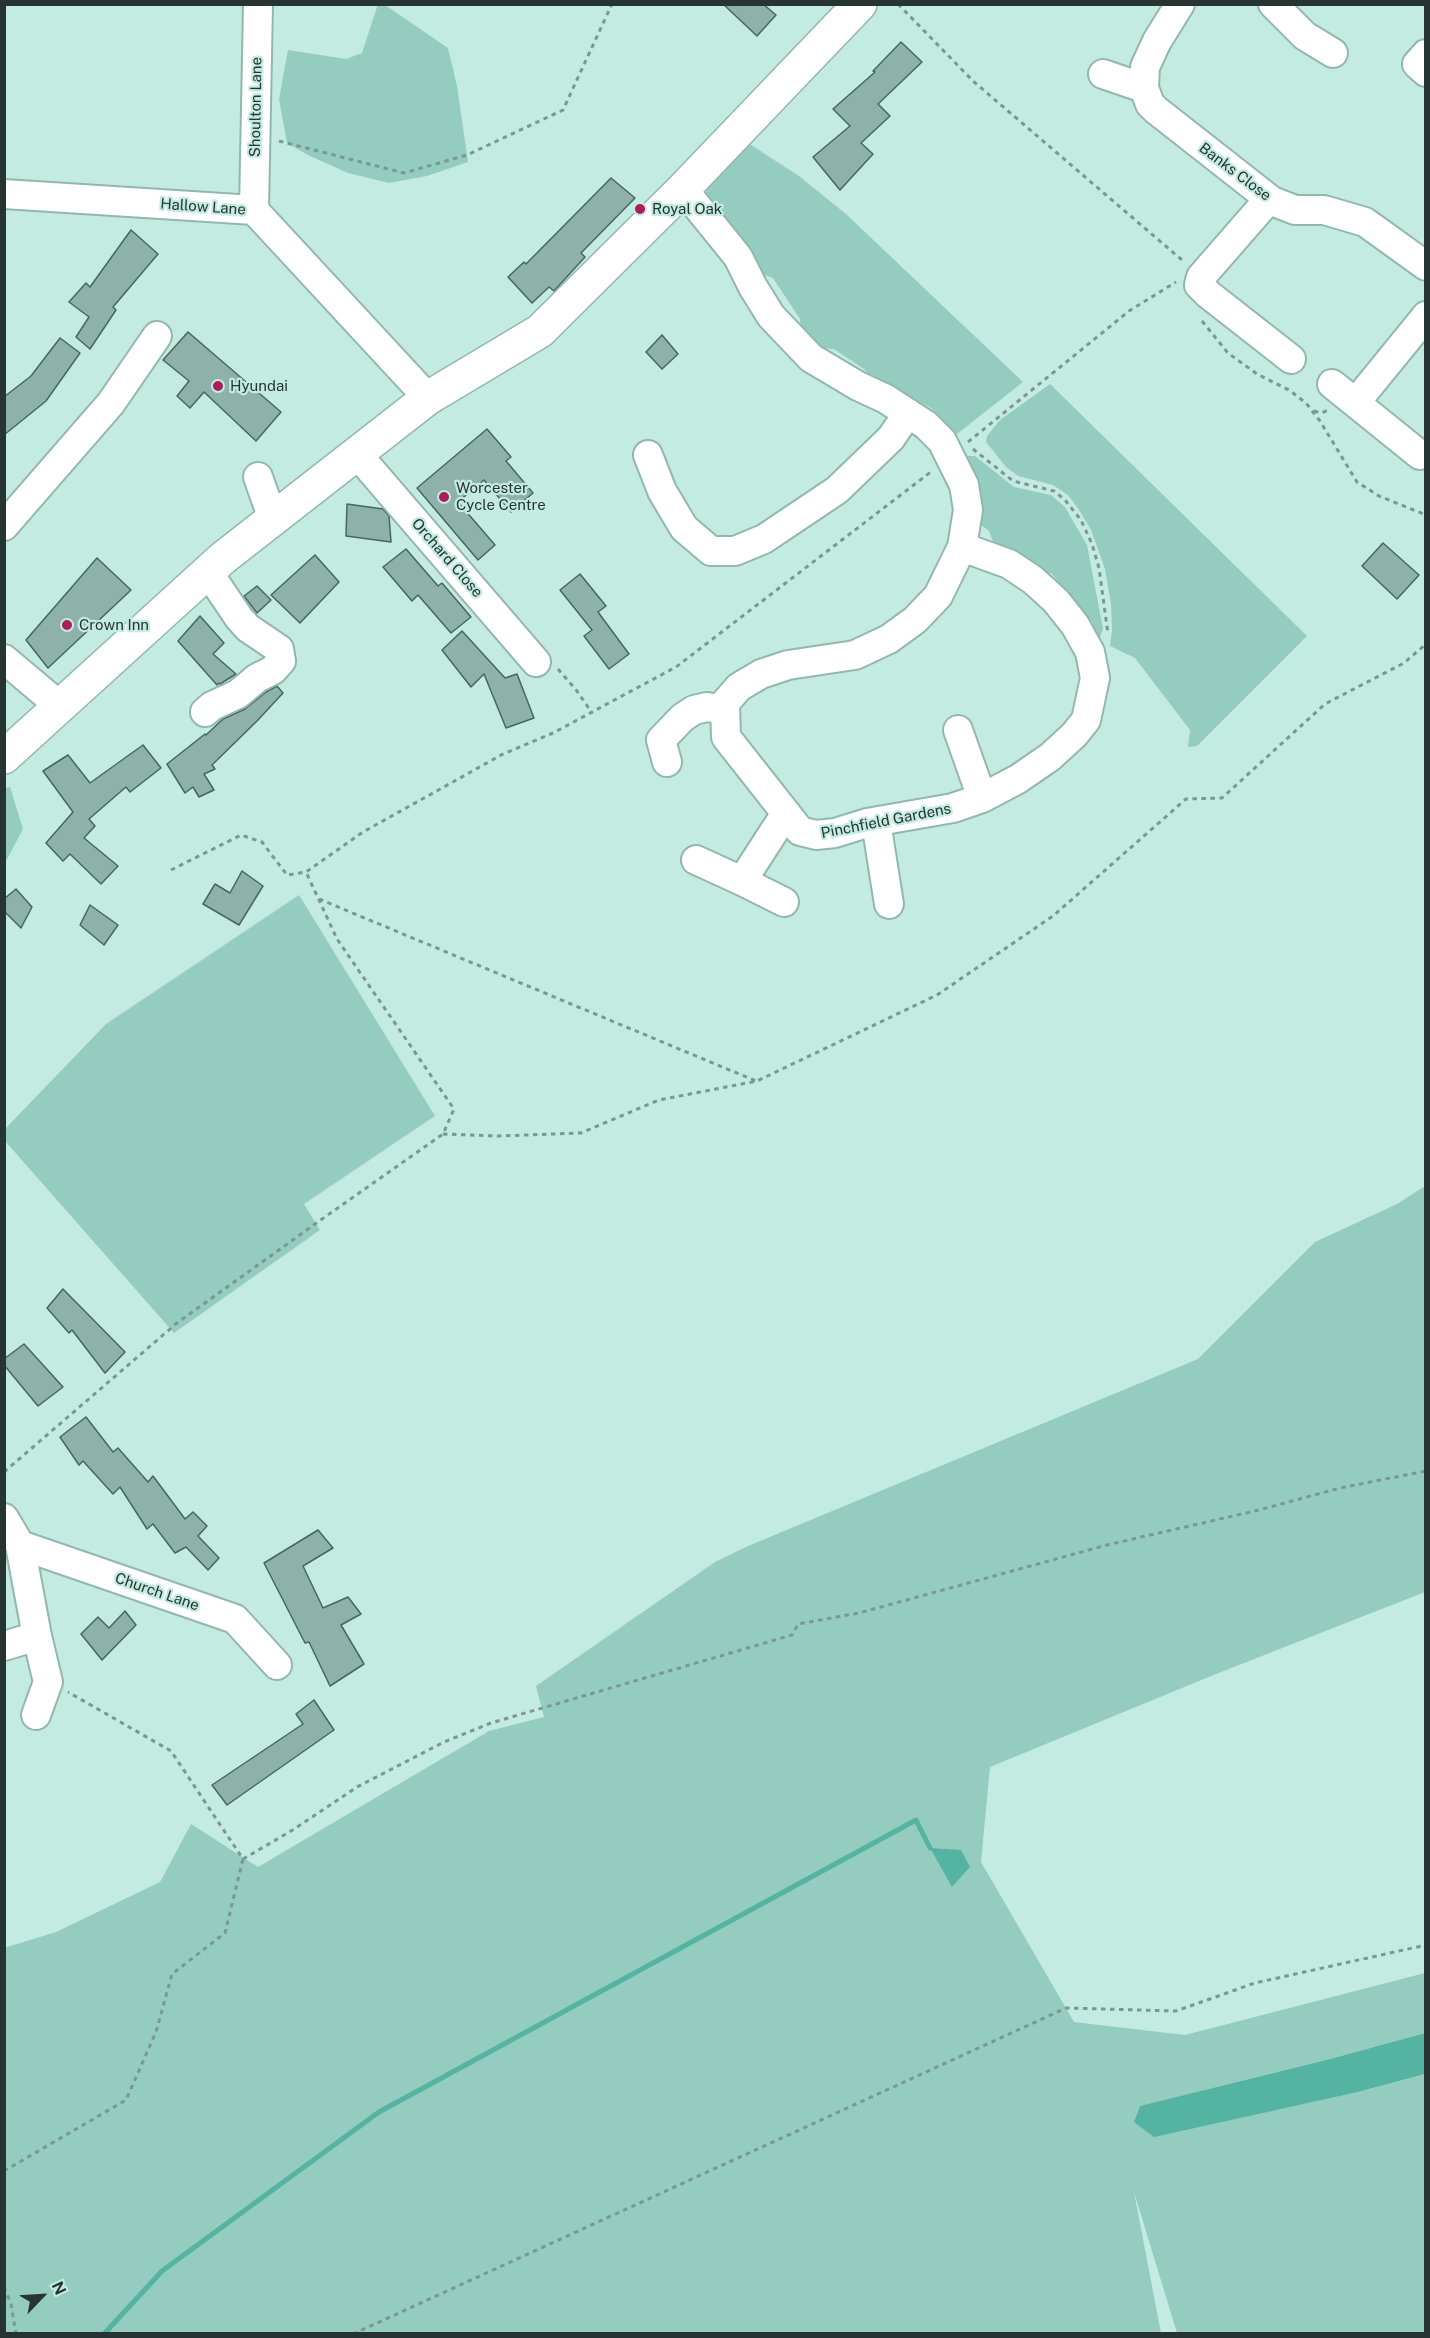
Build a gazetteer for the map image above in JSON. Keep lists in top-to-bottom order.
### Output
{
  "streets": {
    "street": [
      "Shoulton Lane",
      "Banks Close",
      "Hallow Lane",
      "Orchard Close",
      "Pinchfield Gardens",
      "Church Lane"
    ]
  },
  "crossings": [
    ["Shoulton Lane", "Hallow Lane"]
  ],
  "places": [
    "Royal Oak",
    "Hyundai",
    "Worcester Cycle Centre",
    "Crown Inn"
  ],
  "north": "top right"
}
